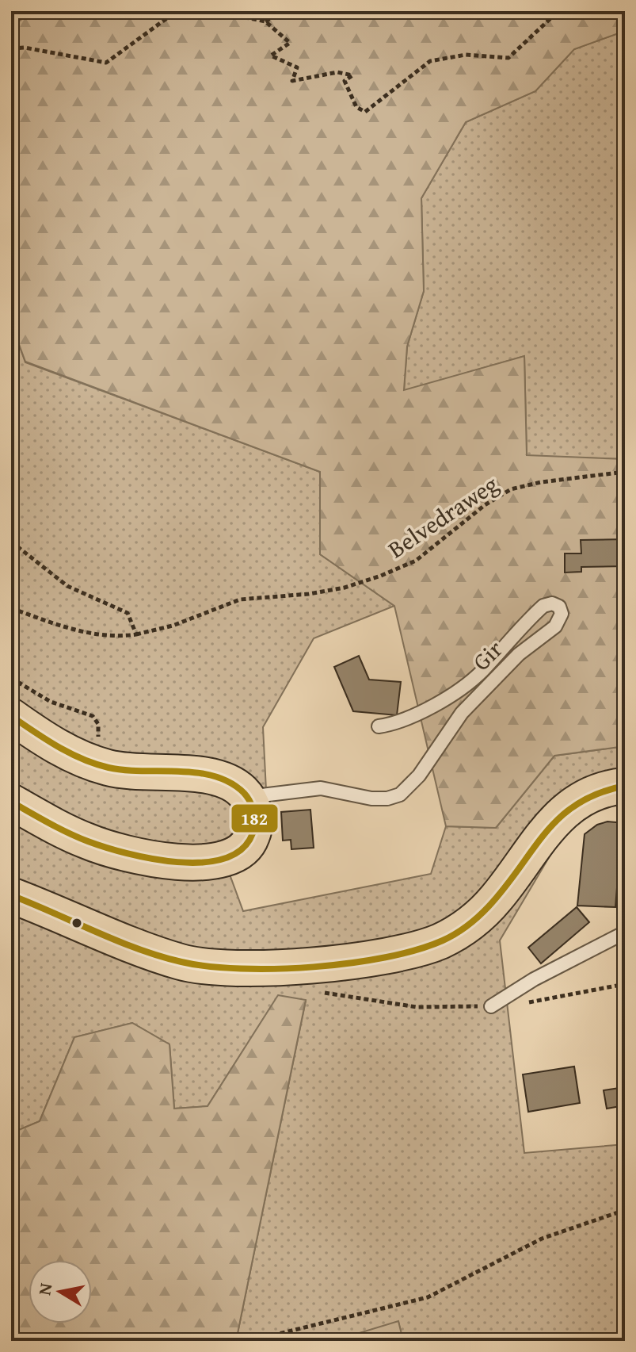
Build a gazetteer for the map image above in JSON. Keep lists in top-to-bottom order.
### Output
{
  "streets": {
    "lane": ["Gir"],
    "path": ["Belvedraweg"]
  },
  "lines": ["transit line 182"],
  "north": "left"
}
